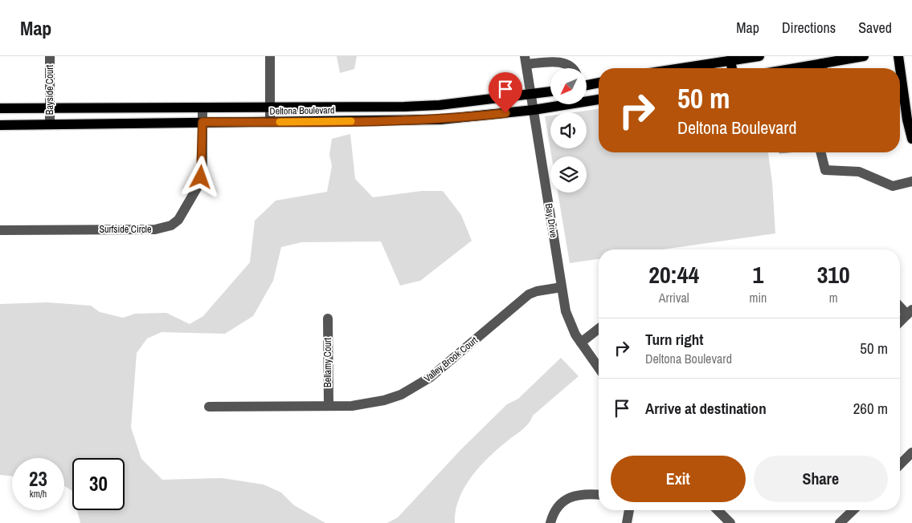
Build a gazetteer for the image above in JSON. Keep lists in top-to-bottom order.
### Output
{
  "streets": {
    "main road": ["Deltona Boulevard"],
    "street": [
      "Bayside Court",
      "Bay Drive",
      "Surfside Circle",
      "Valley Brook Court",
      "Bellamy Court"
    ]
  },
  "crossings": [
    ["Bayside Court", "Deltona Boulevard"],
    ["Deltona Boulevard", "Bay Drive"],
    ["Deltona Boulevard", "Surfside Circle"],
    ["Bay Drive", "Valley Brook Court"],
    ["Valley Brook Court", "Bellamy Court"]
  ],
  "north": "bottom left",
  "page": {
    "header": "Map",
    "nav": ["Map", "Directions", "Saved"],
    "turn": ["50 m", "Deltona Boulevard"],
    "eta": [
      "20:44",
      "Arrival",
      "1",
      "min",
      "310",
      "m"
    ],
    "list": [
      {
        "name": "Turn right",
        "note": "Deltona Boulevard",
        "value": "50 m"
      },
      {
        "name": "Arrive at destination",
        "value": "260 m"
      }
    ],
    "buttons": ["Exit", "Share"],
    "speed": "23 km/h",
    "limit": "30"
  }
}
